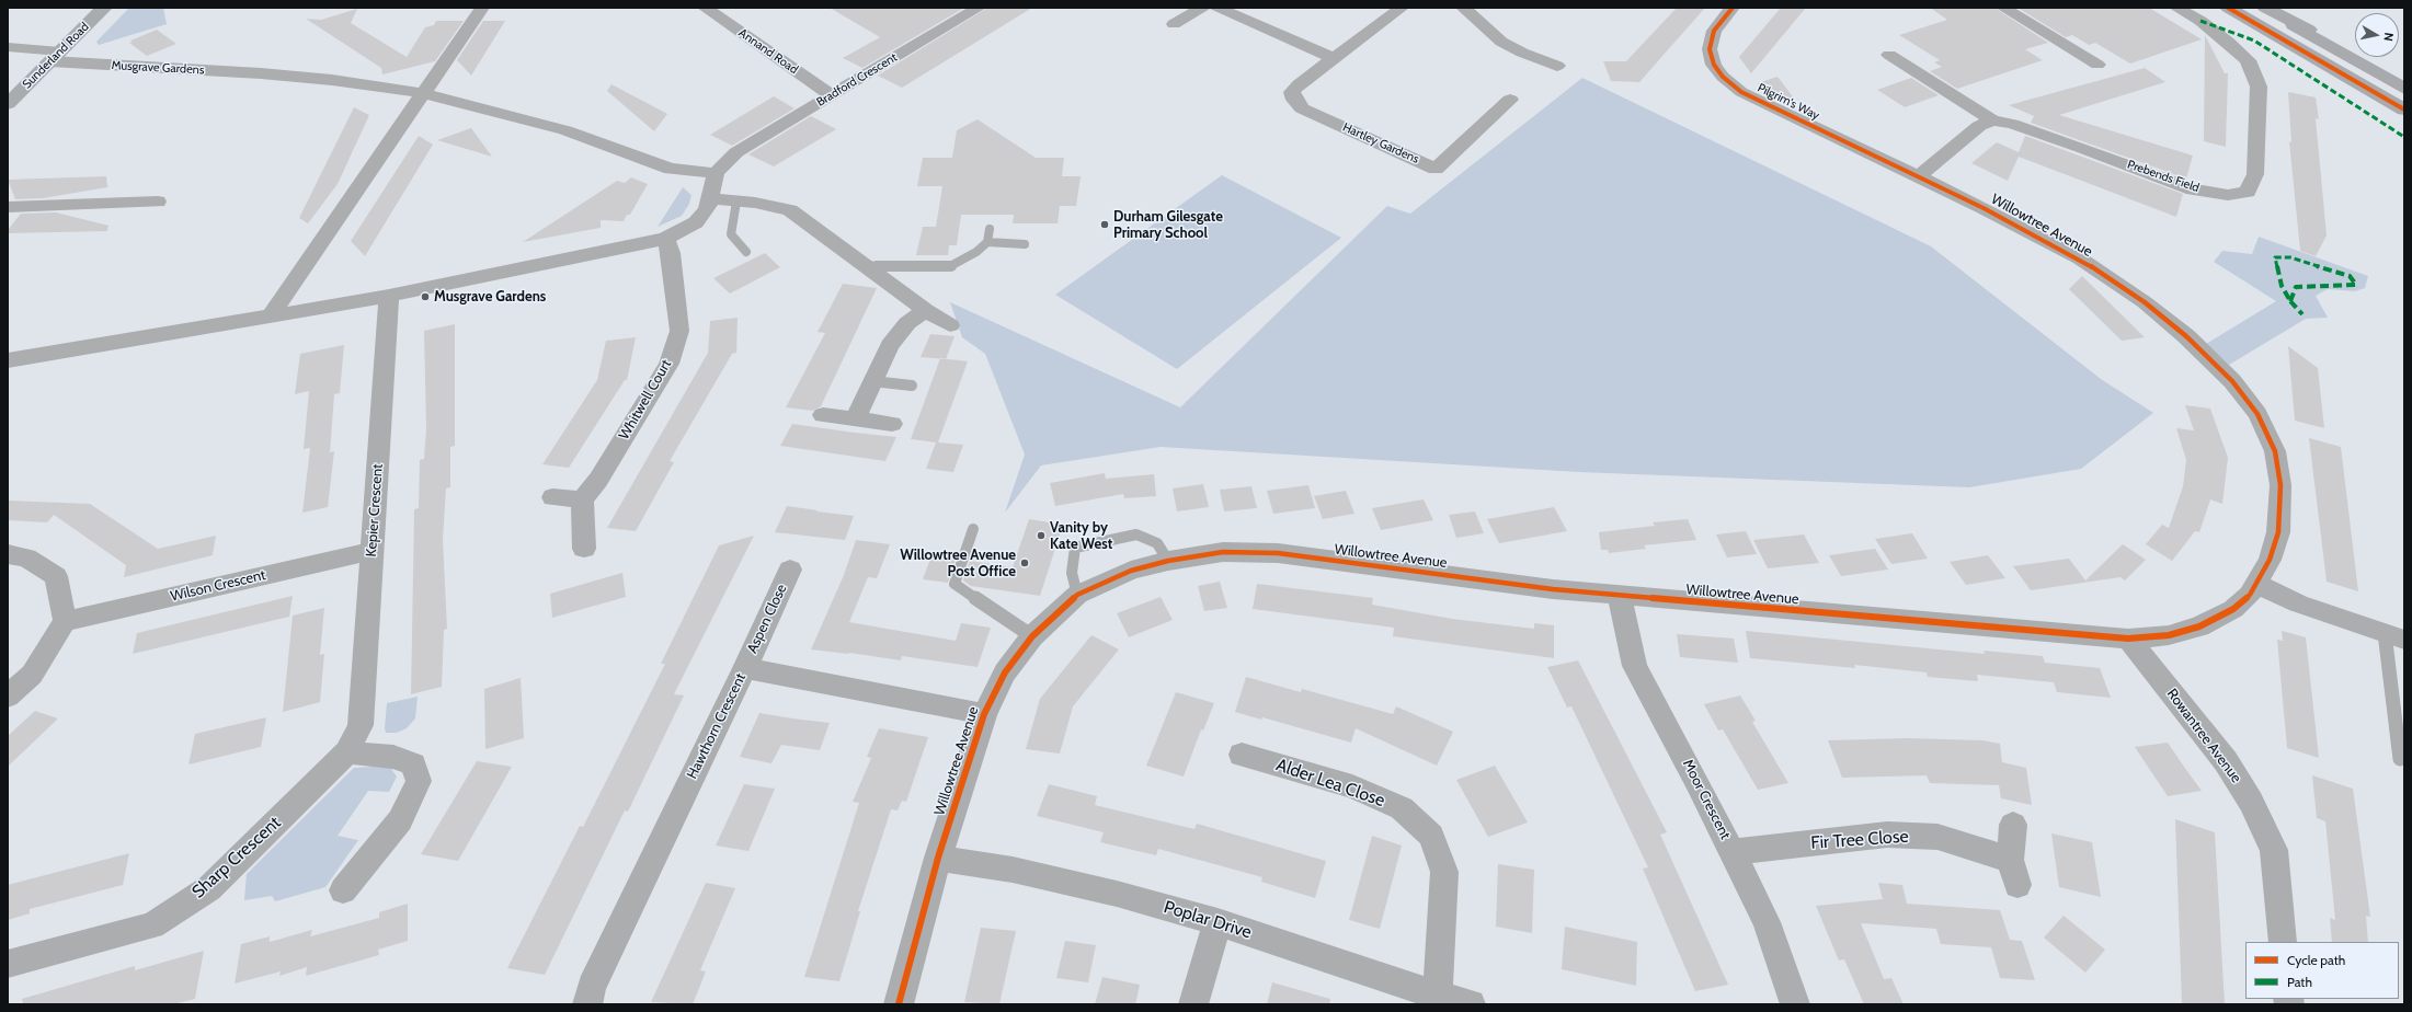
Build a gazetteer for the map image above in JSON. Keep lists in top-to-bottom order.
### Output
{
  "streets": {
    "street": [
      "Annand Road",
      "Sunderland Road",
      "Musgrave Gardens",
      "Bradford Crescent",
      "Pilgrim's Way",
      "Hartley Gardens",
      "Prebends Field",
      "Willowtree Avenue",
      "Whitwell Court",
      "Kepier Crescent",
      "Wilson Crescent",
      "Aspen Close",
      "Hawthorn Crescent",
      "Rowantree Avenue",
      "Alder Lea Close",
      "Moor Crescent",
      "Fir Tree Close",
      "Sharp Crescent",
      "Poplar Drive"
    ]
  },
  "crossings": [
    ["Annand Road", "Bradford Crescent"],
    ["Sunderland Road", "Musgrave Gardens"],
    ["Musgrave Gardens", "Bradford Crescent"],
    ["Pilgrim's Way", "Willowtree Avenue"],
    ["Willowtree Avenue", "Hawthorn Crescent"],
    ["Willowtree Avenue", "Rowantree Avenue"],
    ["Willowtree Avenue", "Moor Crescent"],
    ["Willowtree Avenue", "Poplar Drive"],
    ["Kepier Crescent", "Wilson Crescent"],
    ["Kepier Crescent", "Sharp Crescent"],
    ["Aspen Close", "Hawthorn Crescent"],
    ["Alder Lea Close", "Poplar Drive"],
    ["Moor Crescent", "Fir Tree Close"]
  ],
  "places": [
    "Durham Gilesgate Primary School",
    "Musgrave Gardens",
    "Vanity by Kate West",
    "Willowtree Avenue Post Office"
  ],
  "legend": ["Cycle path", "Path"],
  "north": "right"
}
